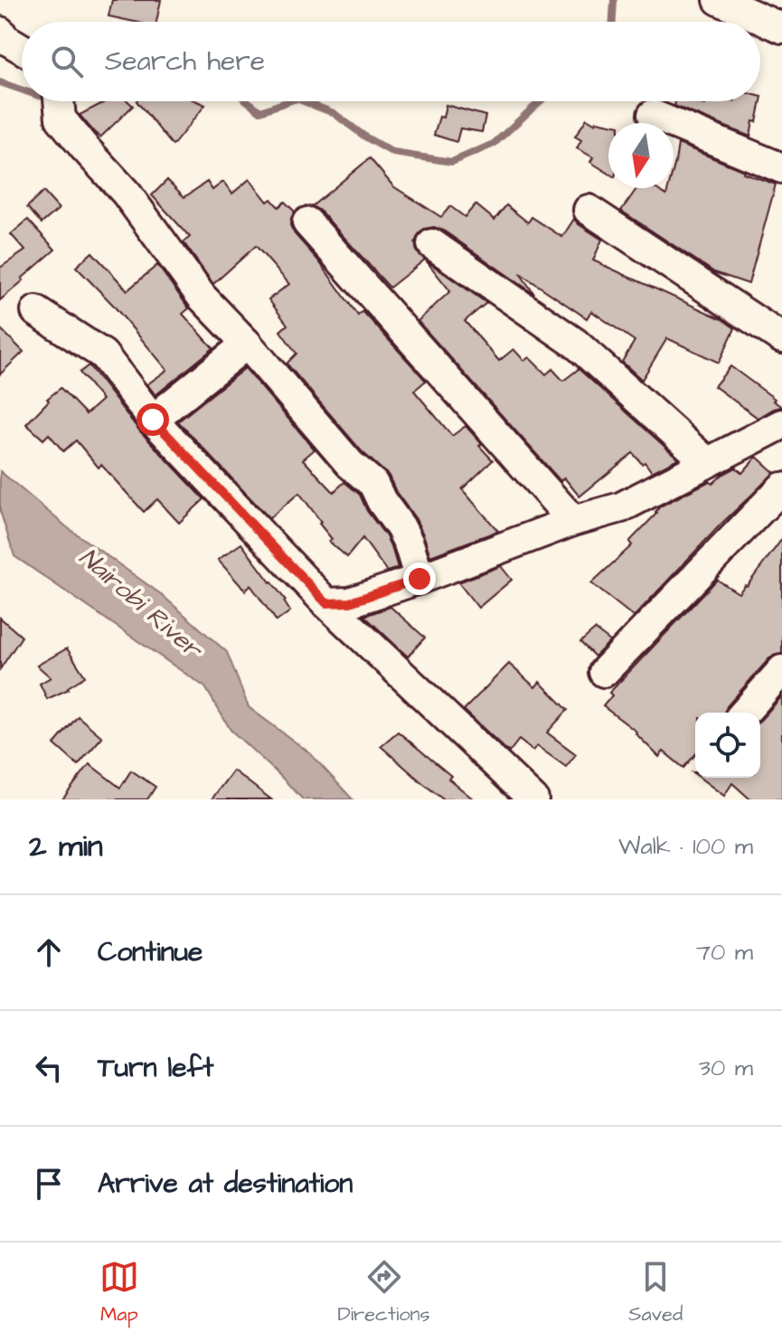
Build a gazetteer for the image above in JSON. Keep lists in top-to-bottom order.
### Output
{
  "water": ["Nairobi River"],
  "north": "bottom",
  "page": {
    "search": "Search here",
    "heading": ["2 min", "Walk · 100 m"],
    "list": [
      ["Continue", "70 m"],
      ["Turn left", "30 m"],
      "Arrive at destination"
    ],
    "nav": ["Map", "Directions", "Saved"]
  }
}
